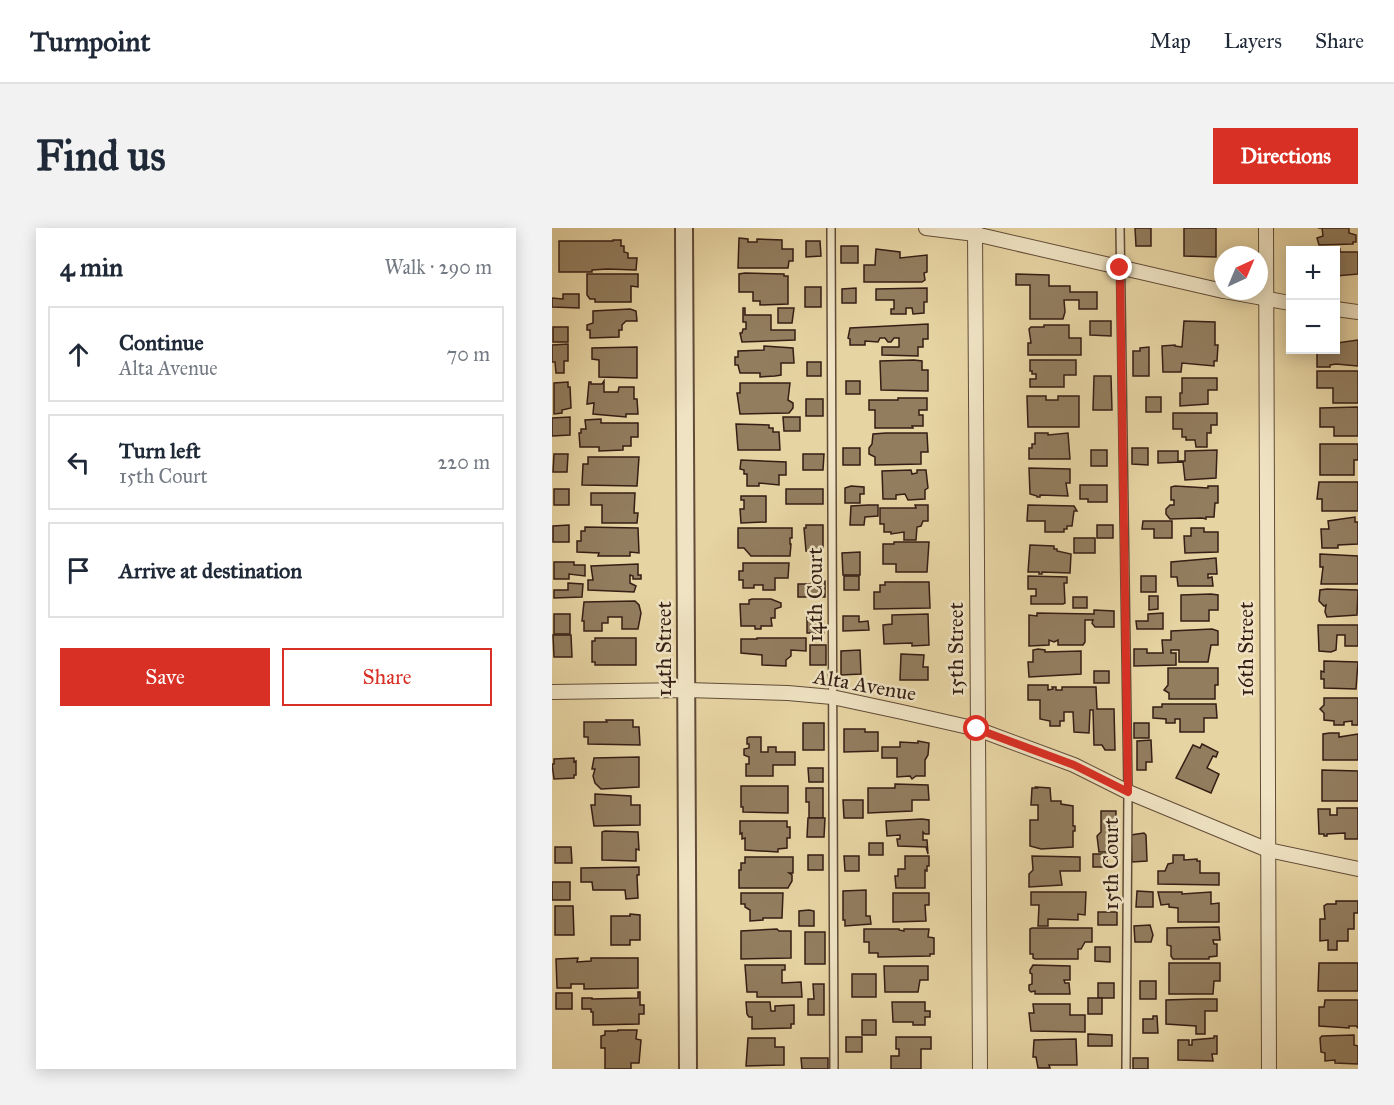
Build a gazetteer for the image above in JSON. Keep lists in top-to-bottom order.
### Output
{
  "streets": {
    "street": [
      "14th Street",
      "15th Street",
      "16th Street",
      "Alta Avenue"
    ],
    "lane": ["14th Court", "15th Court"]
  },
  "crossings": [
    ["14th Court", "Alta Avenue"],
    ["14th Street", "Alta Avenue"],
    ["15th Street", "Alta Avenue"],
    ["16th Street", "Alta Avenue"],
    ["Alta Avenue", "15th Court"]
  ],
  "north": "top right",
  "page": {
    "header": "Turnpoint",
    "nav": ["Map", "Layers", "Share"],
    "buttons": [
      "Directions",
      ["Save", "Share"]
    ],
    "title": "Find us",
    "heading": ["4 min", "Walk · 290 m"],
    "map_buttons": ["+", "−"],
    "list": [
      ["Continue", "Alta Avenue", "70 m"],
      ["Turn left", "15th Court", "220 m"],
      "Arrive at destination"
    ]
  }
}
